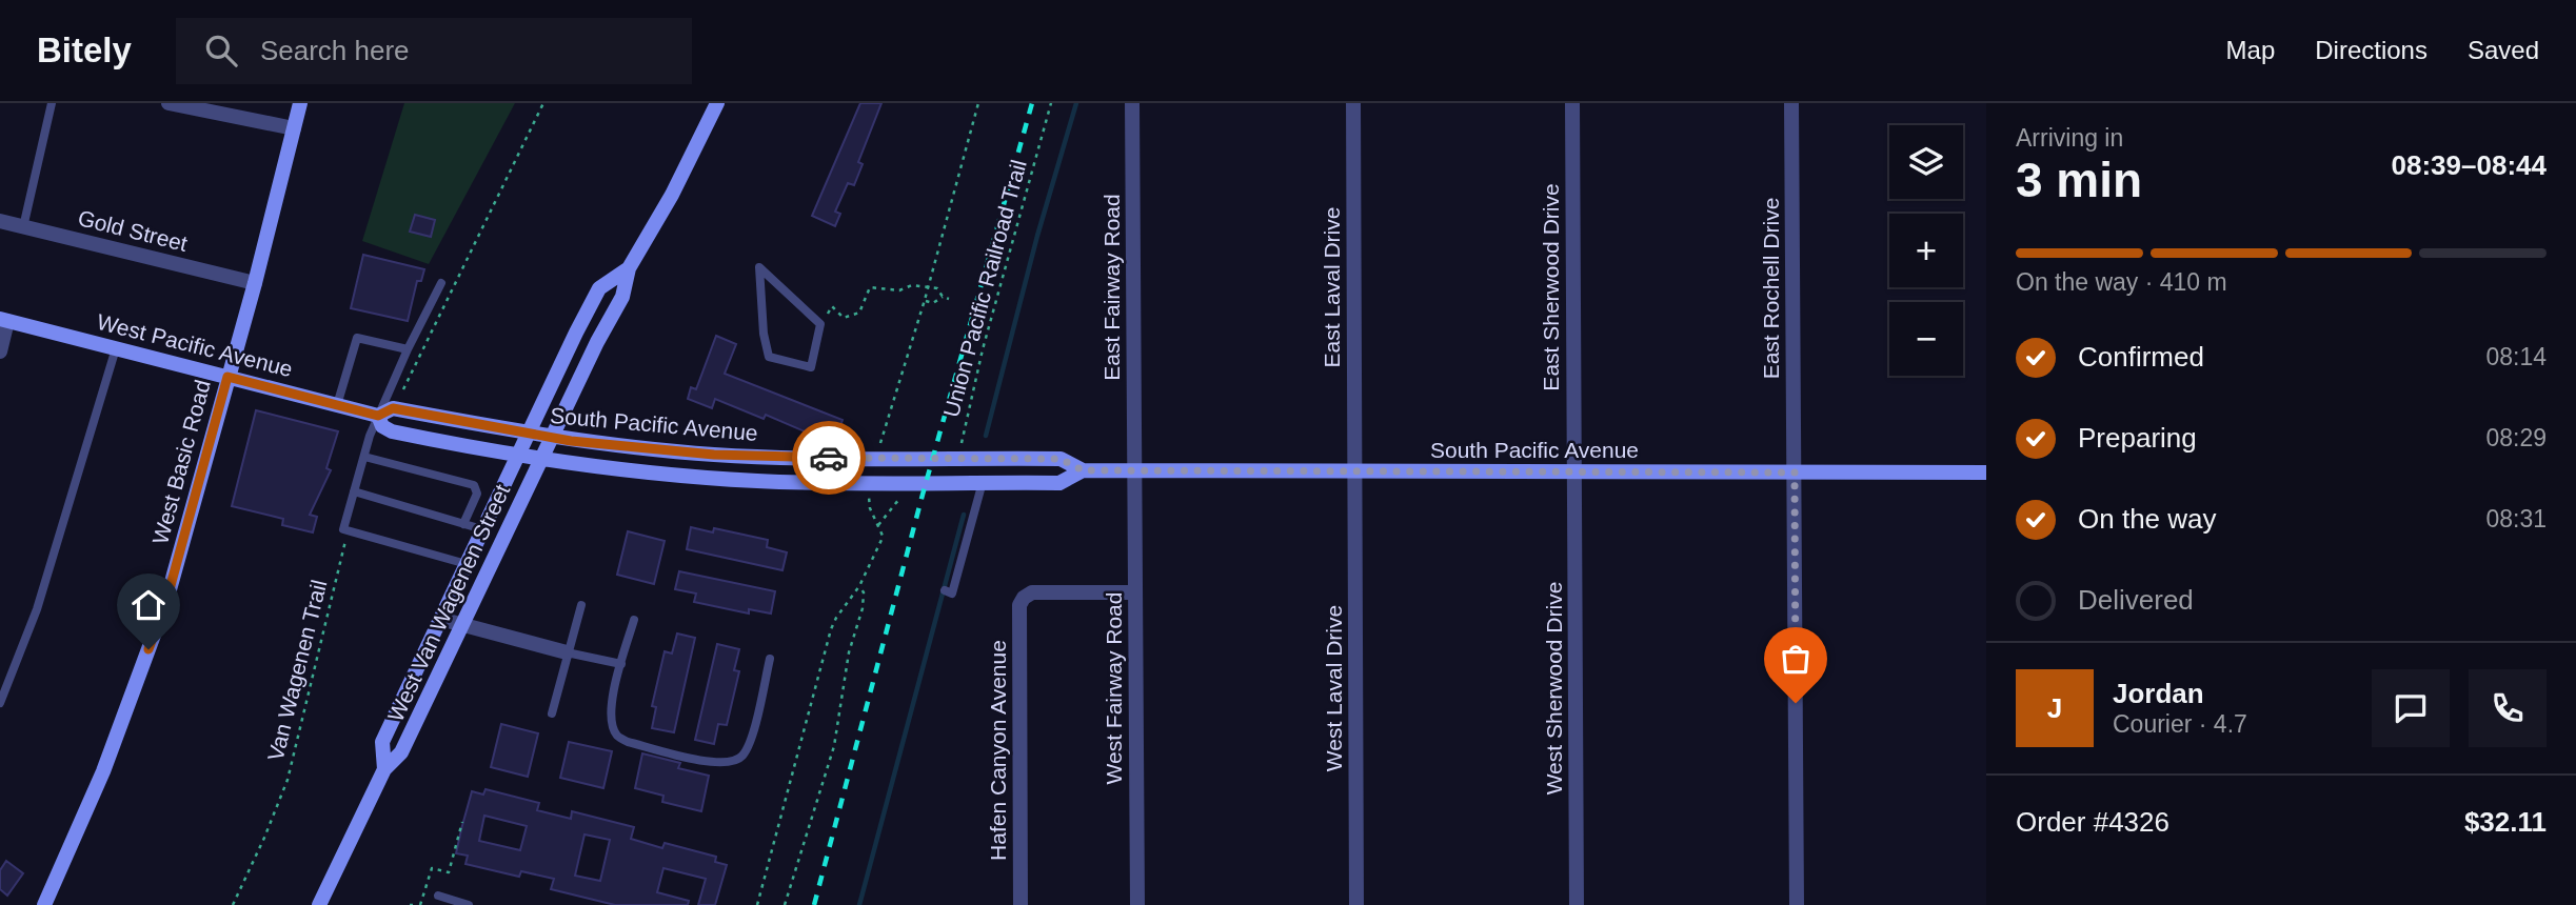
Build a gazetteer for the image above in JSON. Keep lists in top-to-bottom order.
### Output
{
  "streets": {
    "street": [
      "Gold Street",
      "East Fairway Road",
      "East Laval Drive",
      "East Sherwood Drive",
      "East Rochell Drive",
      "West Pacific Avenue",
      "South Pacific Avenue",
      "West Basic Road",
      "West Van Wagenen Street",
      "West Fairway Road",
      "West Laval Drive",
      "West Sherwood Drive",
      "Hafen Canyon Avenue"
    ],
    "path": ["Union Pacific Railroad Trail", "Van Wagenen Trail"]
  },
  "crossings": [
    ["Gold Street", "West Basic Road"],
    ["East Fairway Road", "South Pacific Avenue"],
    ["East Fairway Road", "West Fairway Road"],
    ["East Laval Drive", "South Pacific Avenue"],
    ["East Laval Drive", "West Laval Drive"],
    ["East Sherwood Drive", "South Pacific Avenue"],
    ["East Sherwood Drive", "West Sherwood Drive"],
    ["East Rochell Drive", "South Pacific Avenue"],
    ["West Pacific Avenue", "South Pacific Avenue"],
    ["West Pacific Avenue", "West Basic Road"],
    ["West Pacific Avenue", "West Van Wagenen Street"],
    ["South Pacific Avenue", "West Van Wagenen Street"],
    ["South Pacific Avenue", "West Fairway Road"],
    ["South Pacific Avenue", "West Laval Drive"],
    ["South Pacific Avenue", "West Sherwood Drive"],
    ["West Fairway Road", "Hafen Canyon Avenue"]
  ],
  "page": {
    "header": "Bitely",
    "search": "Search here",
    "nav": ["Map", "Directions", "Saved"],
    "heading": ["3 min", "Arriving in", "08:39–08:44"],
    "panel": [
      "Jordan",
      "Courier · 4.7",
      "Order #4326",
      "$32.11"
    ],
    "map_buttons": ["+", "−"],
    "bar": "On the way · 410 m",
    "list": [
      ["Confirmed", "08:14"],
      ["Preparing", "08:29"],
      ["On the way", "08:31"],
      "Delivered"
    ],
    "round": "J"
  }
}
